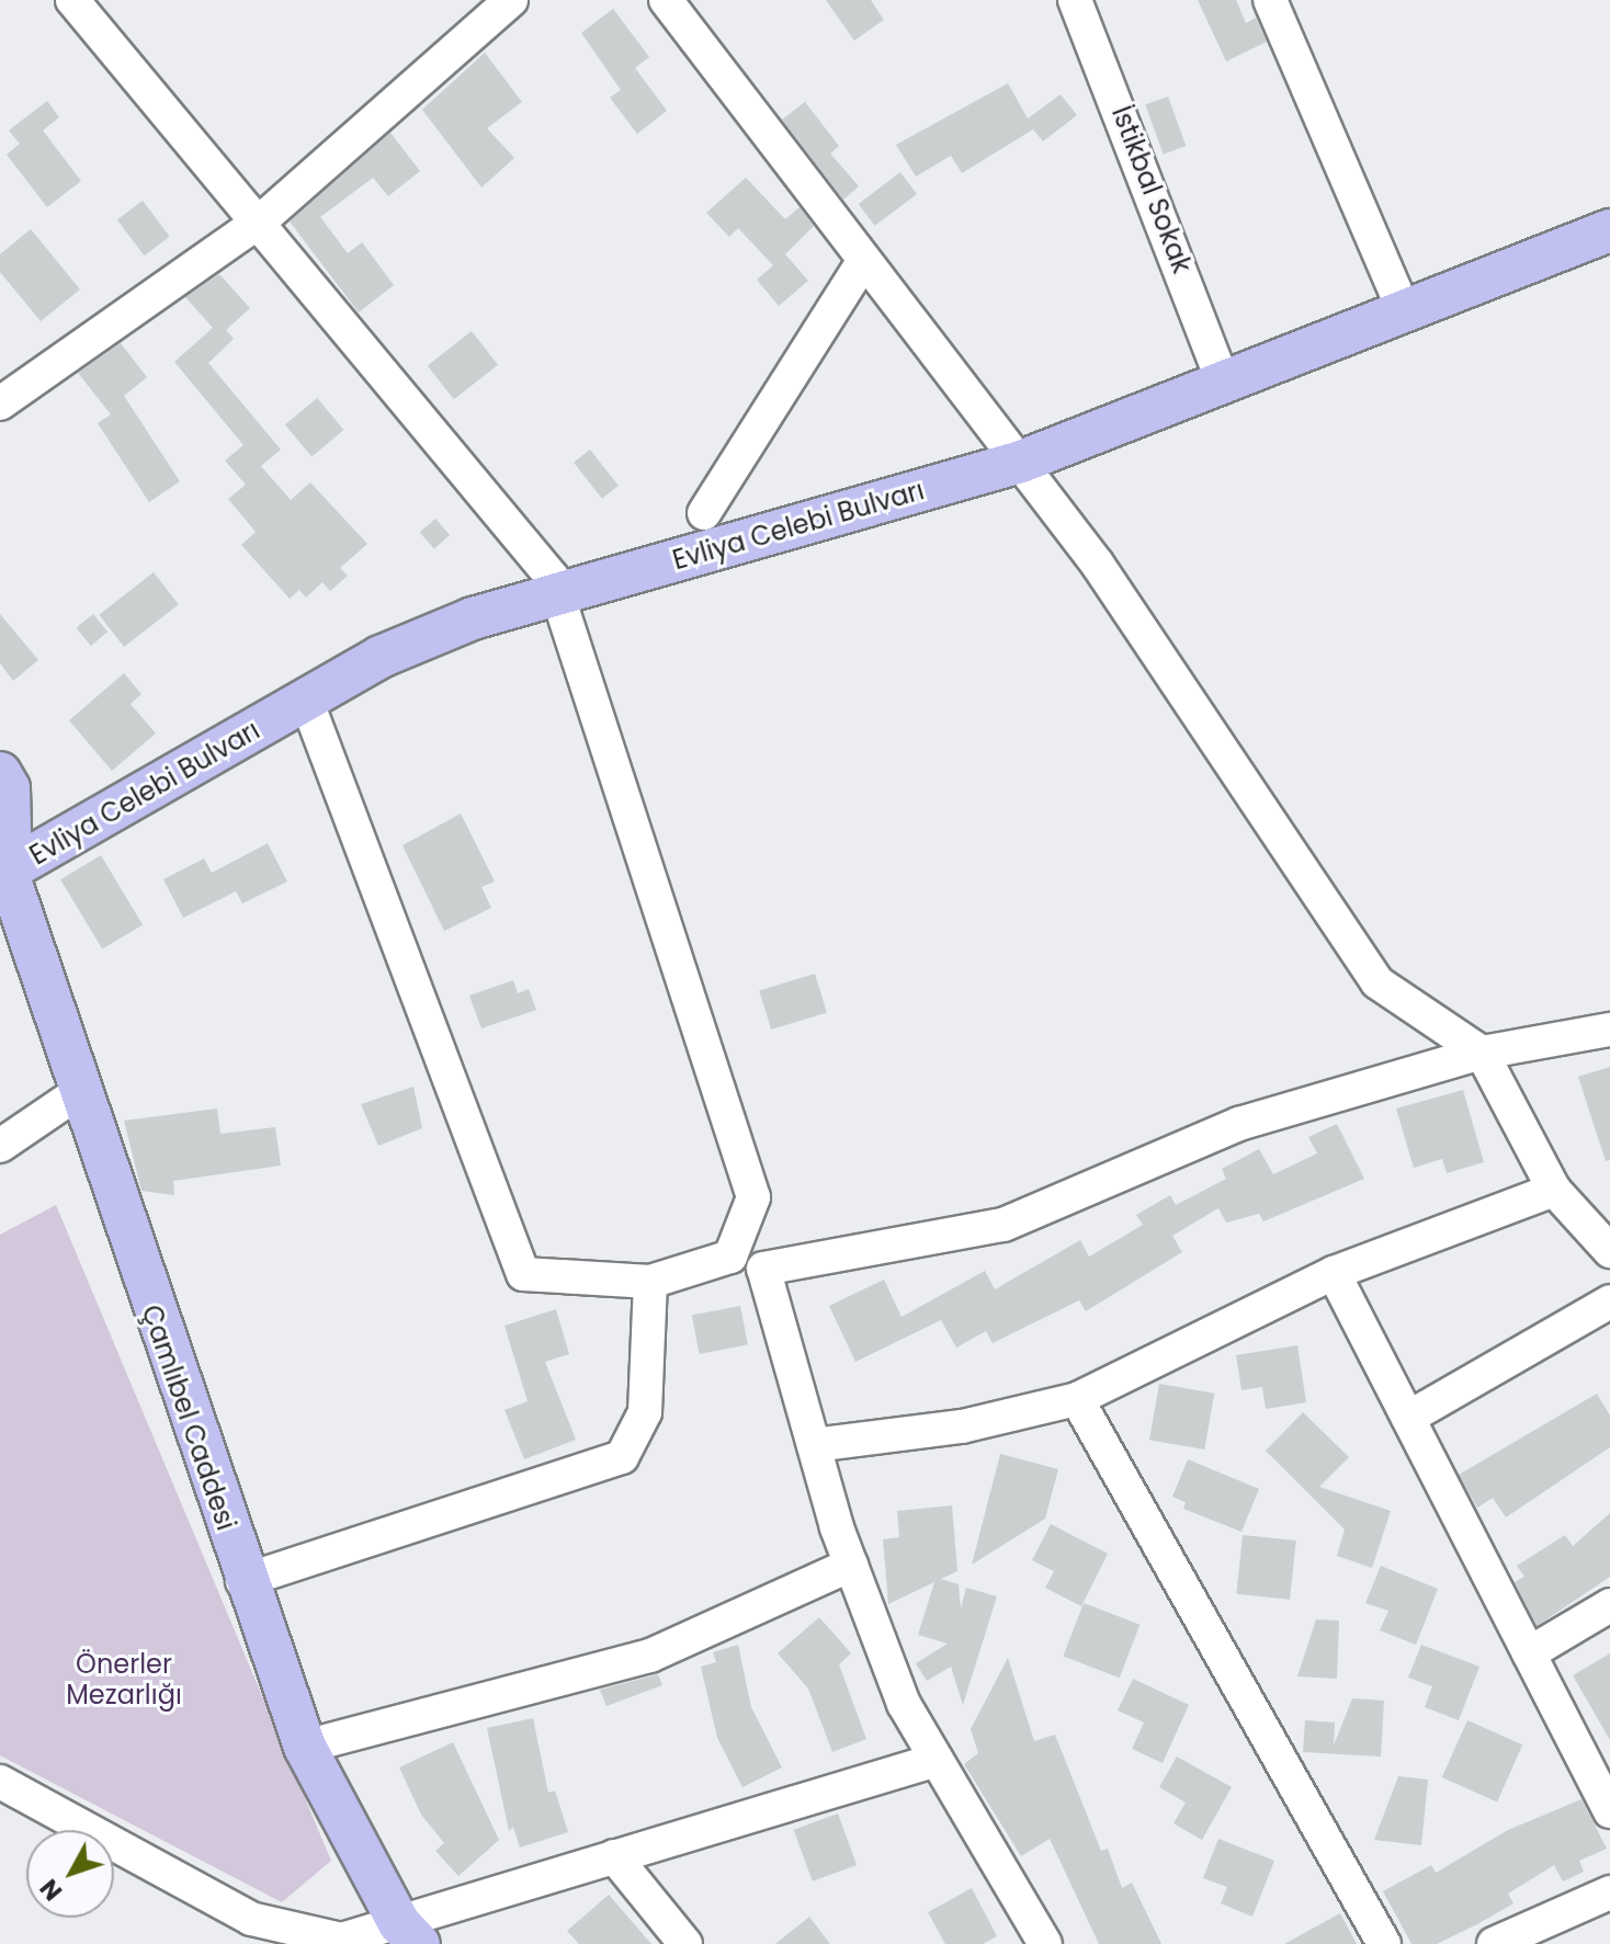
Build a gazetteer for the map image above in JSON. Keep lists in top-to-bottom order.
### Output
{
  "streets": {
    "main road": ["Evliya Celebi Bulvarı", "Çamlıbel Caddesi"],
    "street": ["İstikbal Sokak"]
  },
  "crossings": [
    ["İstikbal Sokak", "Evliya Celebi Bulvarı"],
    ["Evliya Celebi Bulvarı", "Çamlıbel Caddesi"]
  ],
  "parks": ["Önerler Mezarlığı"],
  "north": "bottom left"
}
